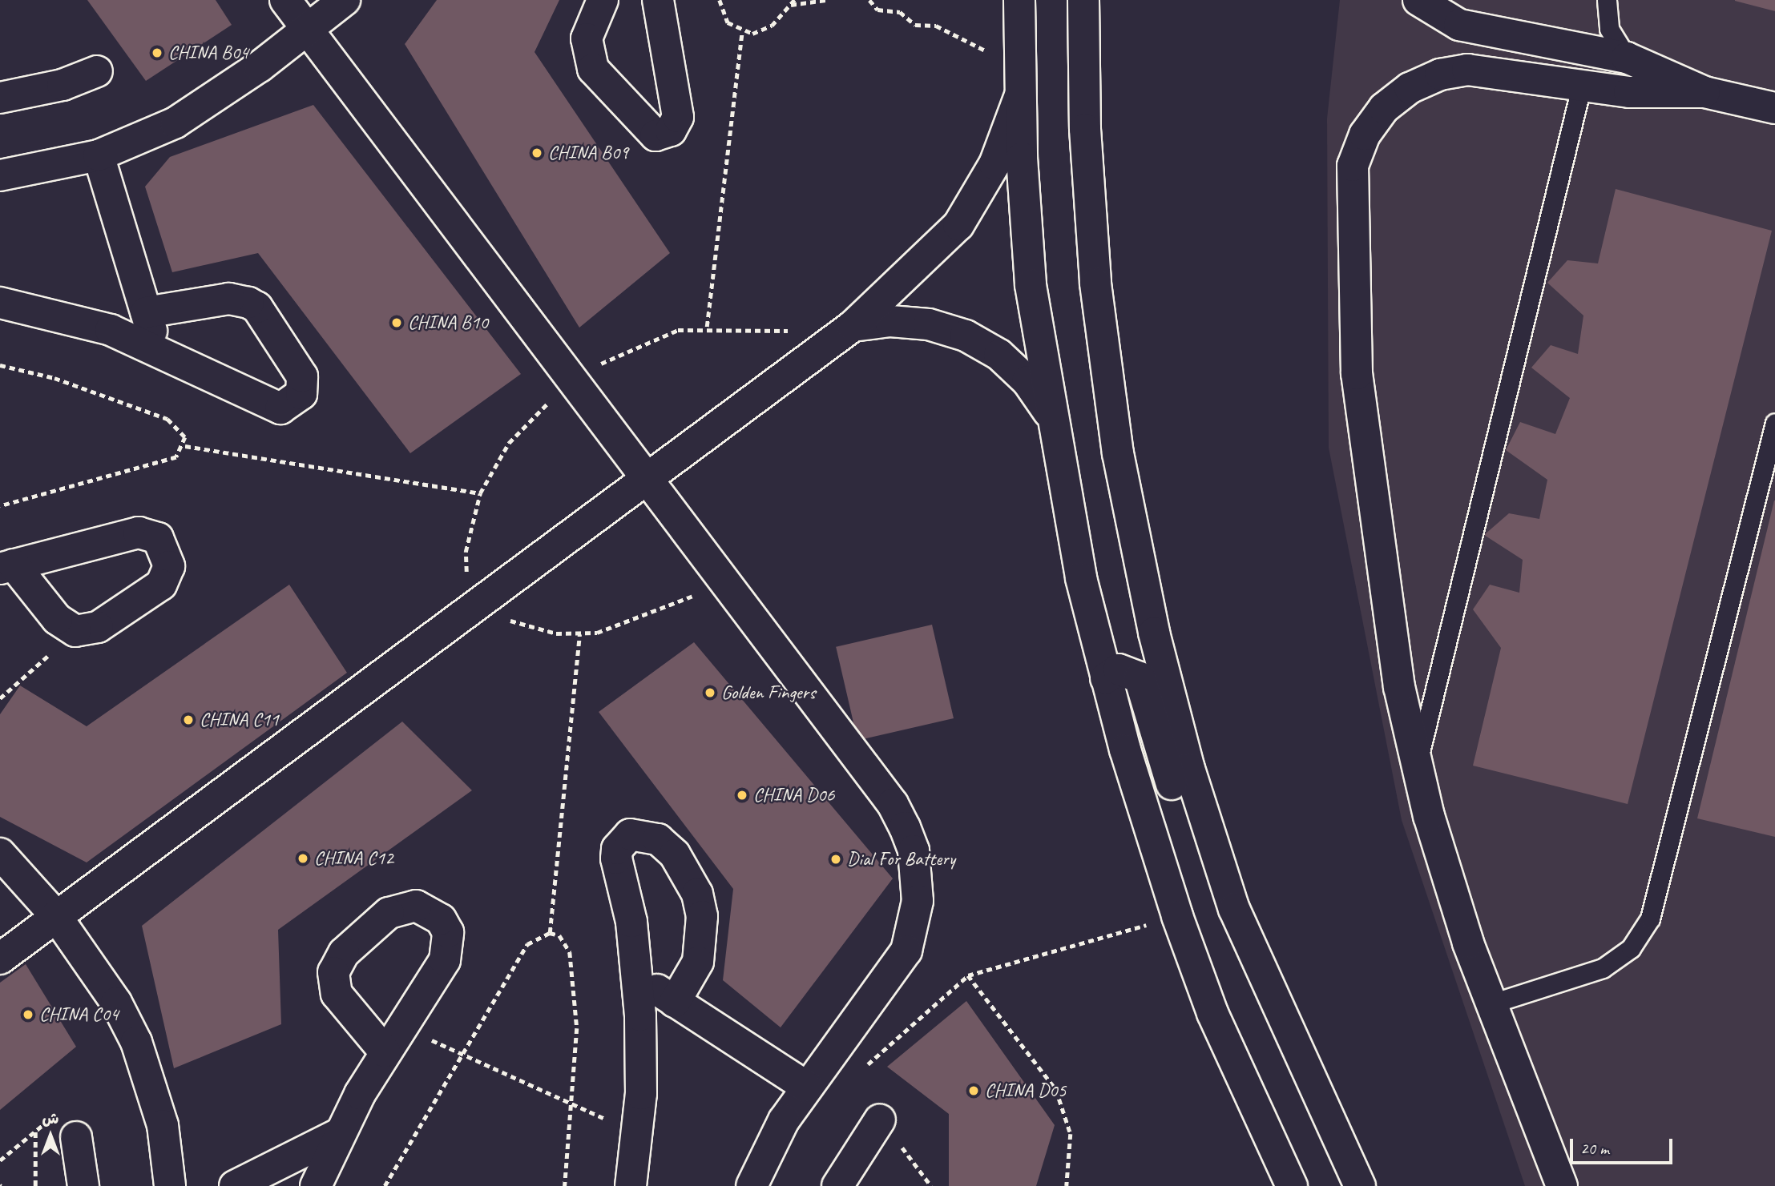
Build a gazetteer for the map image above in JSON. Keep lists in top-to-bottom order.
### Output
{
  "places": [
    "CHINA B04",
    "CHINA B09",
    "CHINA B10",
    "Golden Fingers",
    "CHINA C11",
    "CHINA D06",
    "CHINA C12",
    "Dial For Battery",
    "CHINA C04",
    "CHINA D05"
  ],
  "scale_bar": "20 m",
  "north": "top"
}
